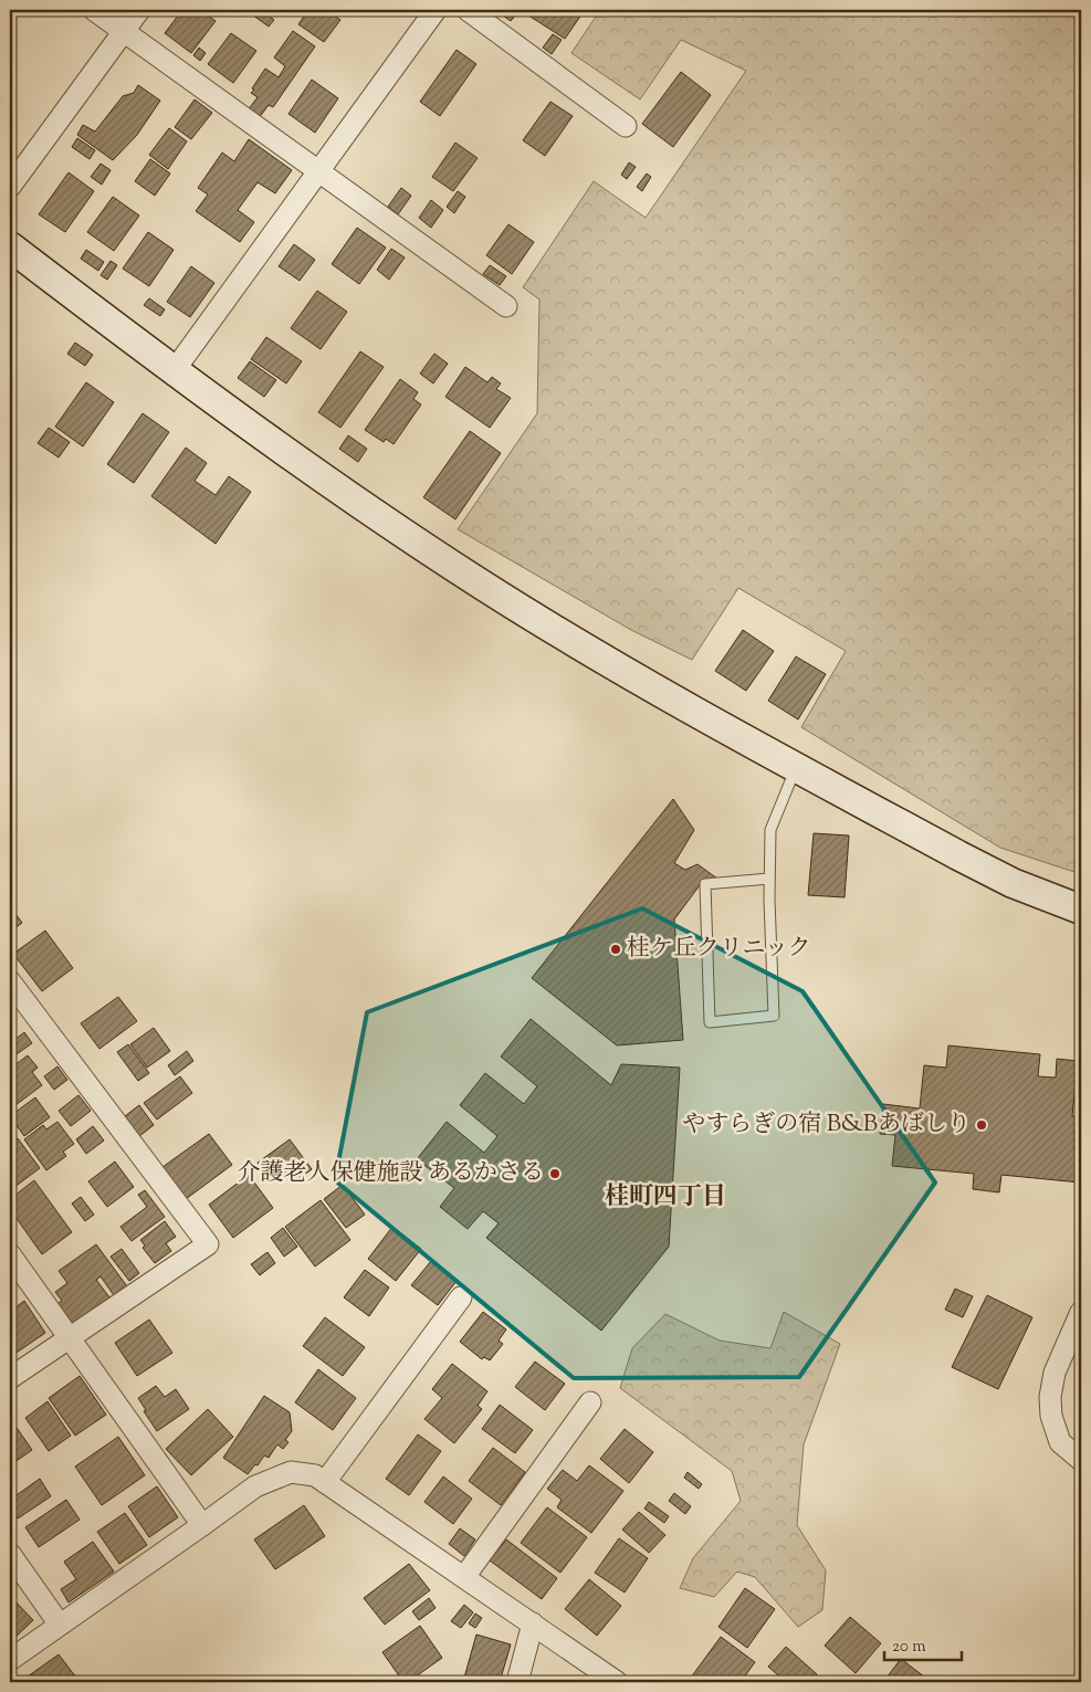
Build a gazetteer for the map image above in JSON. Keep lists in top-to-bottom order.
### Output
{
  "districts": ["桂町四丁目"],
  "places": ["桂ケ丘クリニック", "やすらぎの宿 B&Bあばしり", "介護老人保健施設 あるかさる"],
  "scale_bar": "20 m"
}
